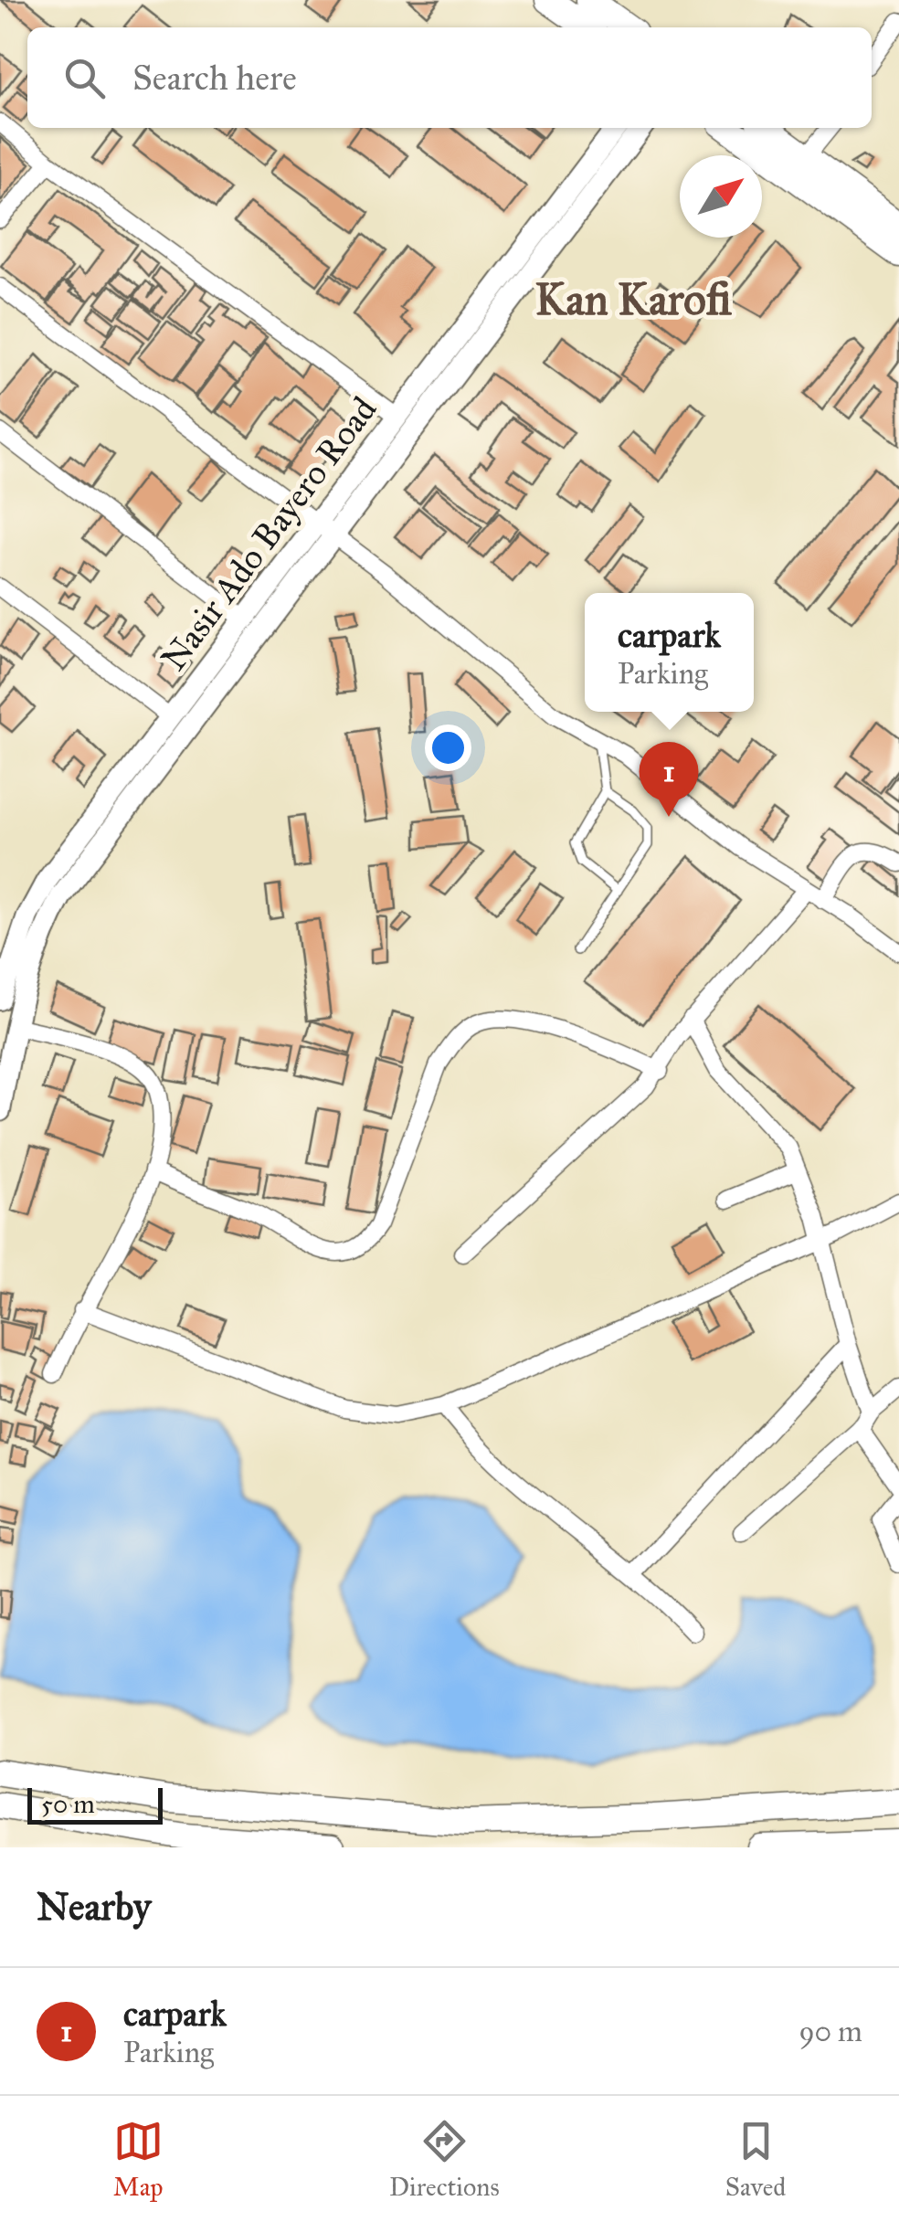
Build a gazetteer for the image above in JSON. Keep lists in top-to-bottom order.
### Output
{
  "streets": {
    "street": ["Nasir Ado Bayero Road"]
  },
  "districts": ["Kan Karofi"],
  "scale_bar": "50 m",
  "north": "top right",
  "page": {
    "search": "Search here",
    "popup": ["carpark", "Parking"],
    "pins": "1",
    "scale": "50 m",
    "heading": "Nearby",
    "list": [
      {
        "mark": "1",
        "name": "carpark",
        "note": "Parking",
        "value": "90 m"
      }
    ],
    "nav": ["Map", "Directions", "Saved"]
  }
}
